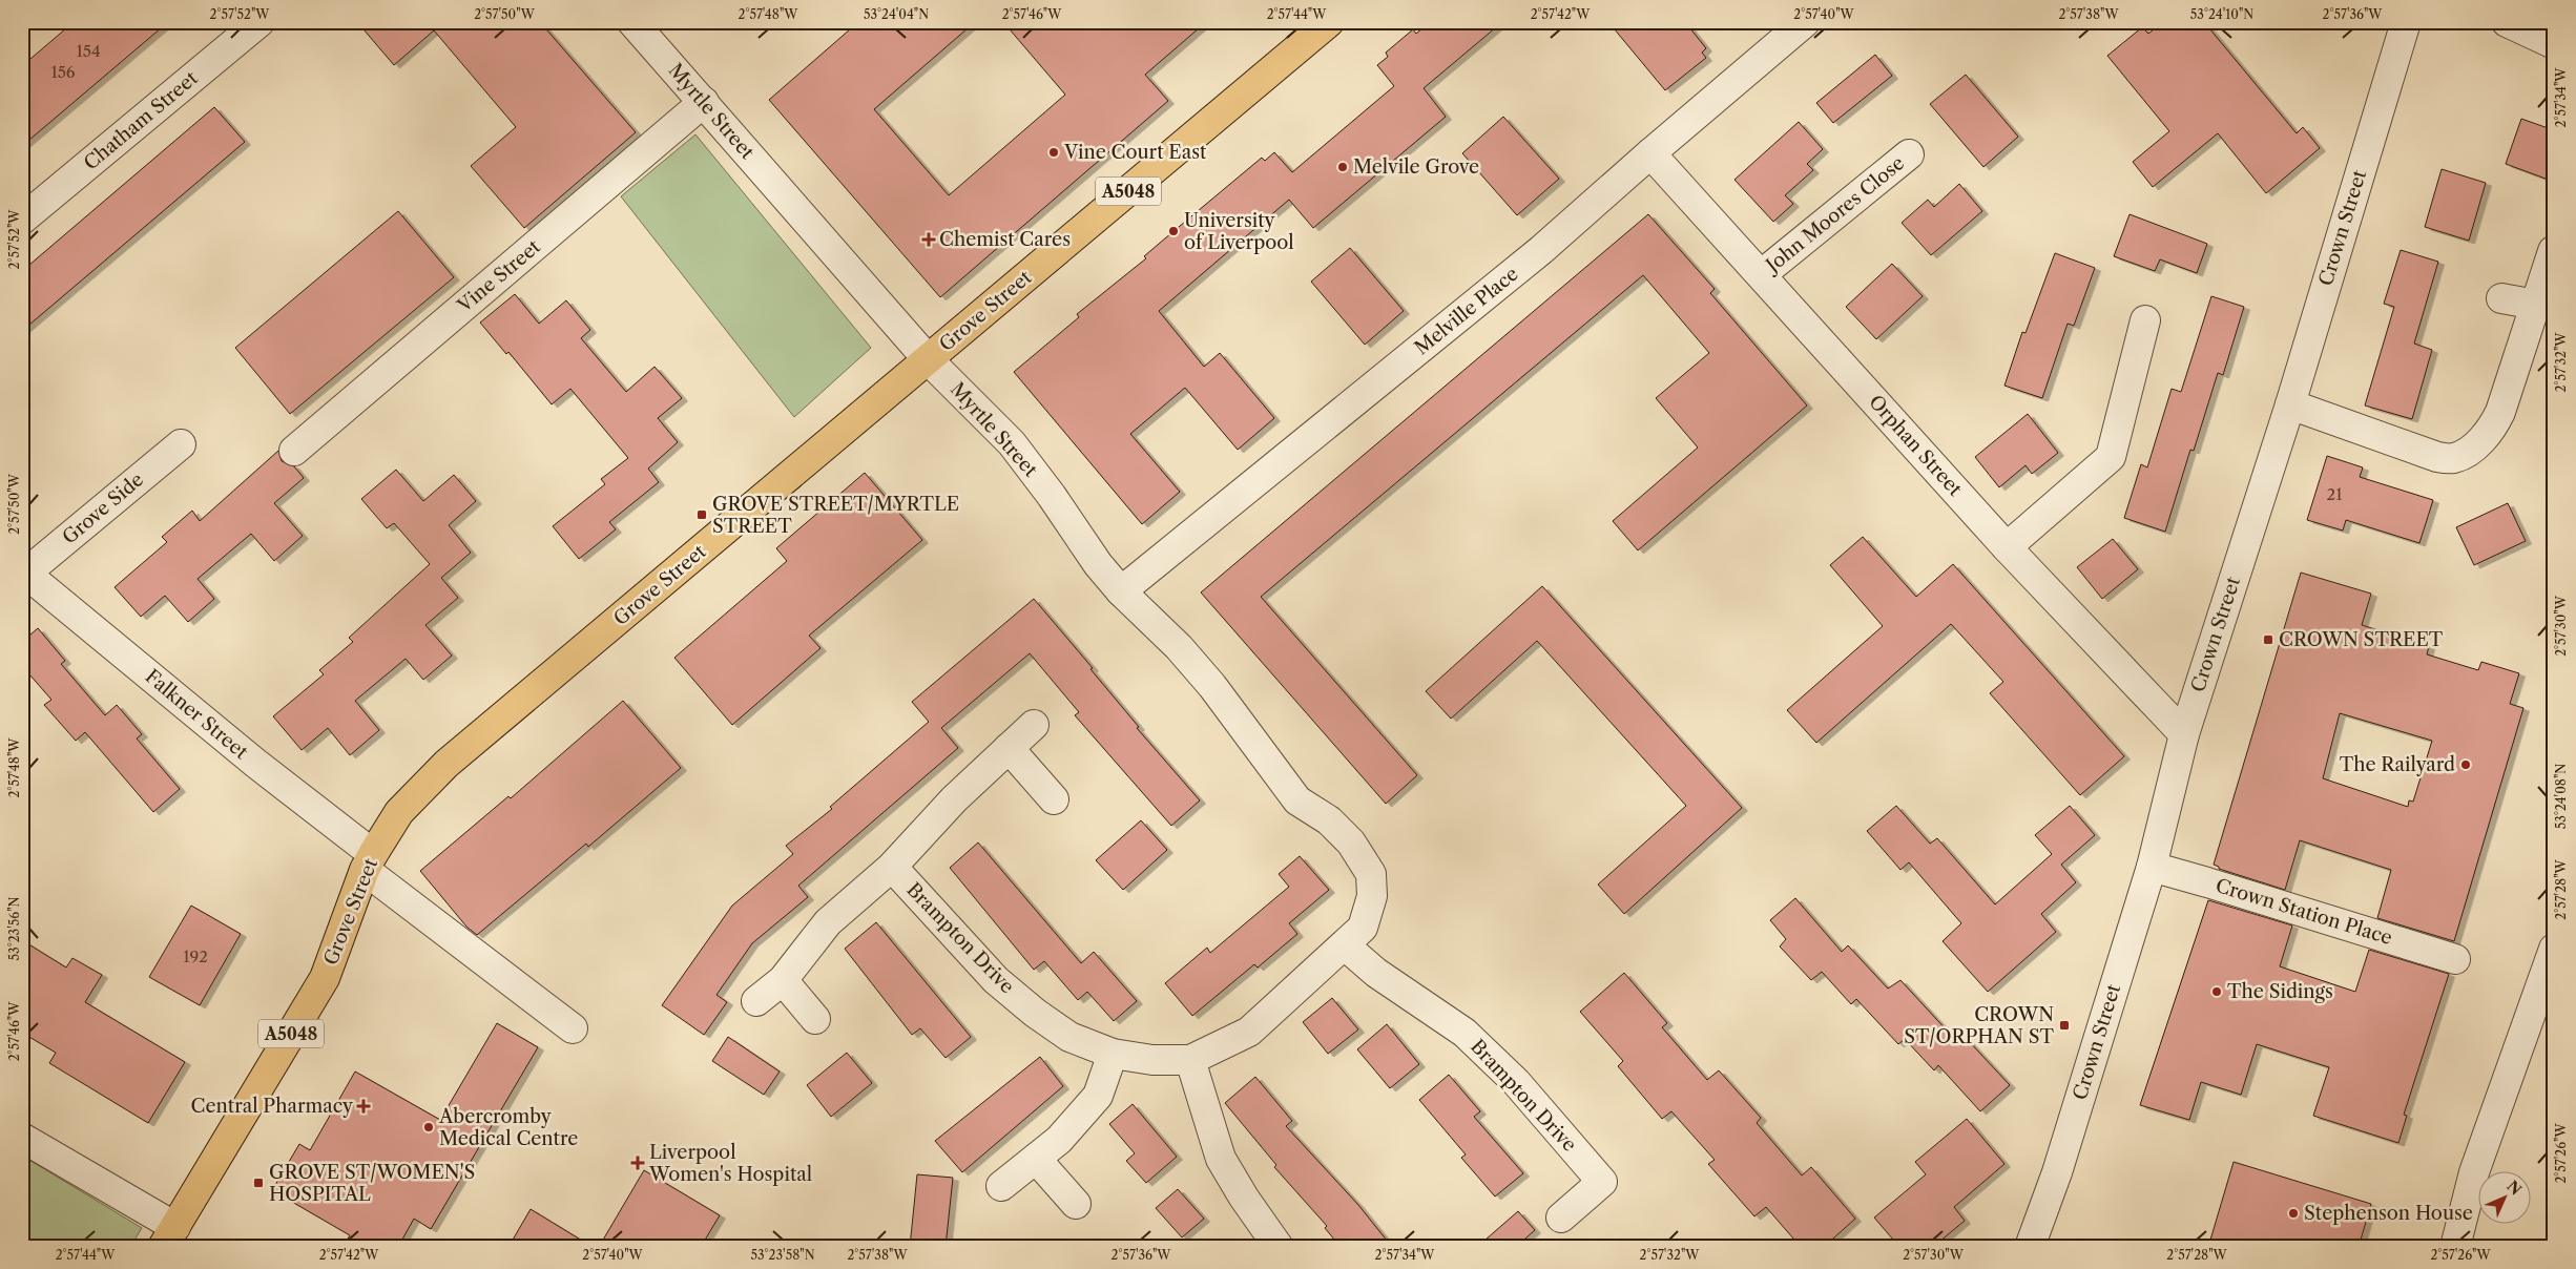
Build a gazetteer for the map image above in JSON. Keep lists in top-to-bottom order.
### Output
{
  "streets": {
    "main road": ["A5048", "Grove Street"],
    "street": [
      "Myrtle Street",
      "Chatham Street",
      "John Moores Close",
      "Crown Street",
      "Vine Street",
      "Melville Place",
      "Orphan Street",
      "Grove Side",
      "Falkner Street",
      "Crown Station Place",
      "Brampton Drive"
    ]
  },
  "crossings": [
    ["Myrtle Street", "Vine Street"],
    ["Myrtle Street", "Grove Street"],
    ["Myrtle Street", "Melville Place"],
    ["Myrtle Street", "Brampton Drive"],
    ["John Moores Close", "Orphan Street"],
    ["Crown Street", "Orphan Street"],
    ["Crown Street", "Crown Station Place"],
    ["Grove Street", "Falkner Street"],
    ["Melville Place", "Orphan Street"],
    ["Grove Side", "Falkner Street"]
  ],
  "places": {
    "other": [
      "Vine Court East",
      "Melvile Grove",
      "University of Liverpool",
      "The Railyard",
      "The Sidings",
      "Abercromby Medical Centre",
      "Stephenson House"
    ],
    "health": ["Chemist Cares", "Central Pharmacy", "Liverpool Women's Hospital"],
    "transit": [
      "GROVE STREET/MYRTLE STREET",
      "CROWN STREET",
      "CROWN ST/ORPHAN ST",
      "GROVE ST/WOMEN'S HOSPITAL"
    ]
  },
  "house_numbers": [
    "154",
    "156",
    "21",
    "192"
  ],
  "north": "top right",
  "coordinates": [
    "2°57'52\"W",
    "2°57'50\"W",
    "2°57'48\"W",
    "53°24'04\"N",
    "2°57'46\"W",
    "2°57'44\"W",
    "2°57'42\"W",
    "2°57'40\"W",
    "2°57'38\"W",
    "53°24'10\"N",
    "2°57'36\"W",
    "2°57'34\"W",
    "2°57'32\"W",
    "2°57'30\"W",
    "53°24'08\"N",
    "2°57'28\"W",
    "53°23'56\"N",
    "2°57'26\"W",
    "53°23'58\"N"
  ]
}
